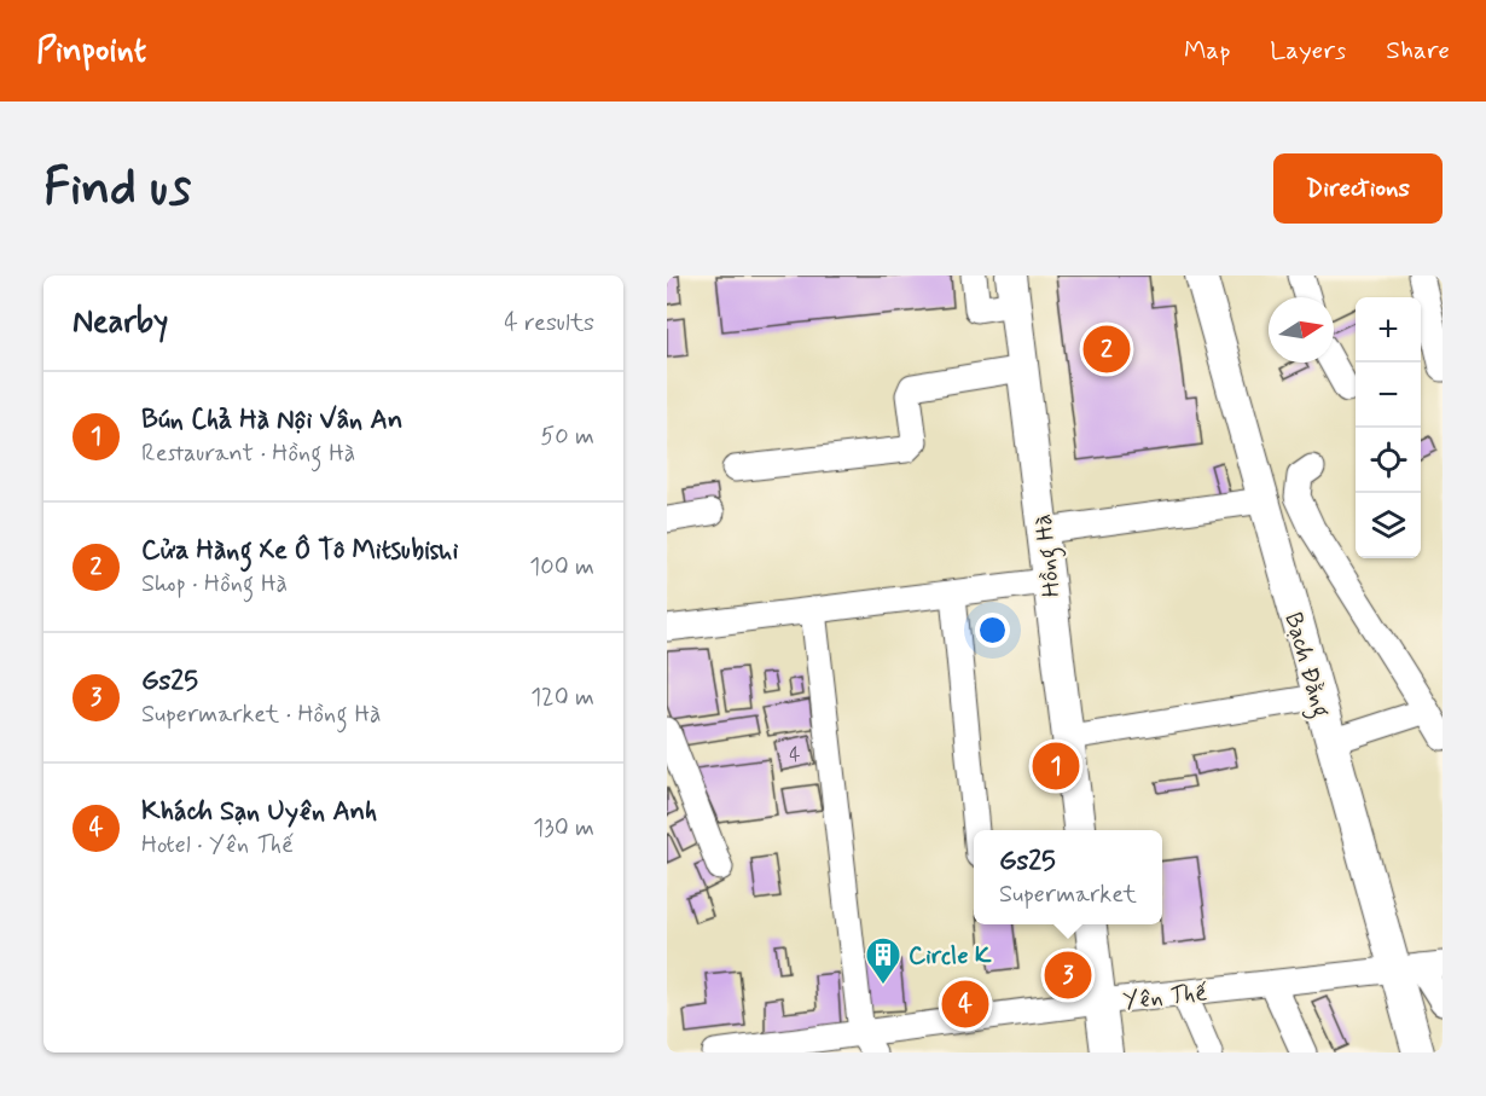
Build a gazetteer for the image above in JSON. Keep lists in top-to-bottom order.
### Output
{
  "streets": {
    "main road": ["Hồng Hà", "Bạch Đằng"],
    "street": ["Yên Thế"]
  },
  "crossings": [
    ["Bạch Đằng", "Yên Thế"]
  ],
  "places": {
    "building": ["Circle K"]
  },
  "house_numbers": ["4"],
  "north": "right",
  "page": {
    "header": "Pinpoint",
    "nav": ["Map", "Layers", "Share"],
    "buttons": "Directions",
    "title": "Find us",
    "heading": ["Nearby", "4 results"],
    "map_buttons": ["+", "−"],
    "pins": [
      "2",
      "1",
      "3",
      "4"
    ],
    "list": [
      {
        "mark": "1",
        "name": "Bún Chả Hà Nội Vân An",
        "note": "Restaurant · Hồng Hà",
        "value": "50 m"
      },
      {
        "mark": "2",
        "name": "Cửa Hàng Xe Ô Tô Mitsubishi",
        "note": "Shop · Hồng Hà",
        "value": "100 m"
      },
      {
        "mark": "3",
        "name": "Gs25",
        "note": "Supermarket · Hồng Hà",
        "value": "120 m"
      },
      {
        "mark": "4",
        "name": "Khách Sạn Uyên Anh",
        "note": "Hotel · Yên Thế",
        "value": "130 m"
      }
    ],
    "popup": ["Gs25", "Supermarket"]
  }
}
